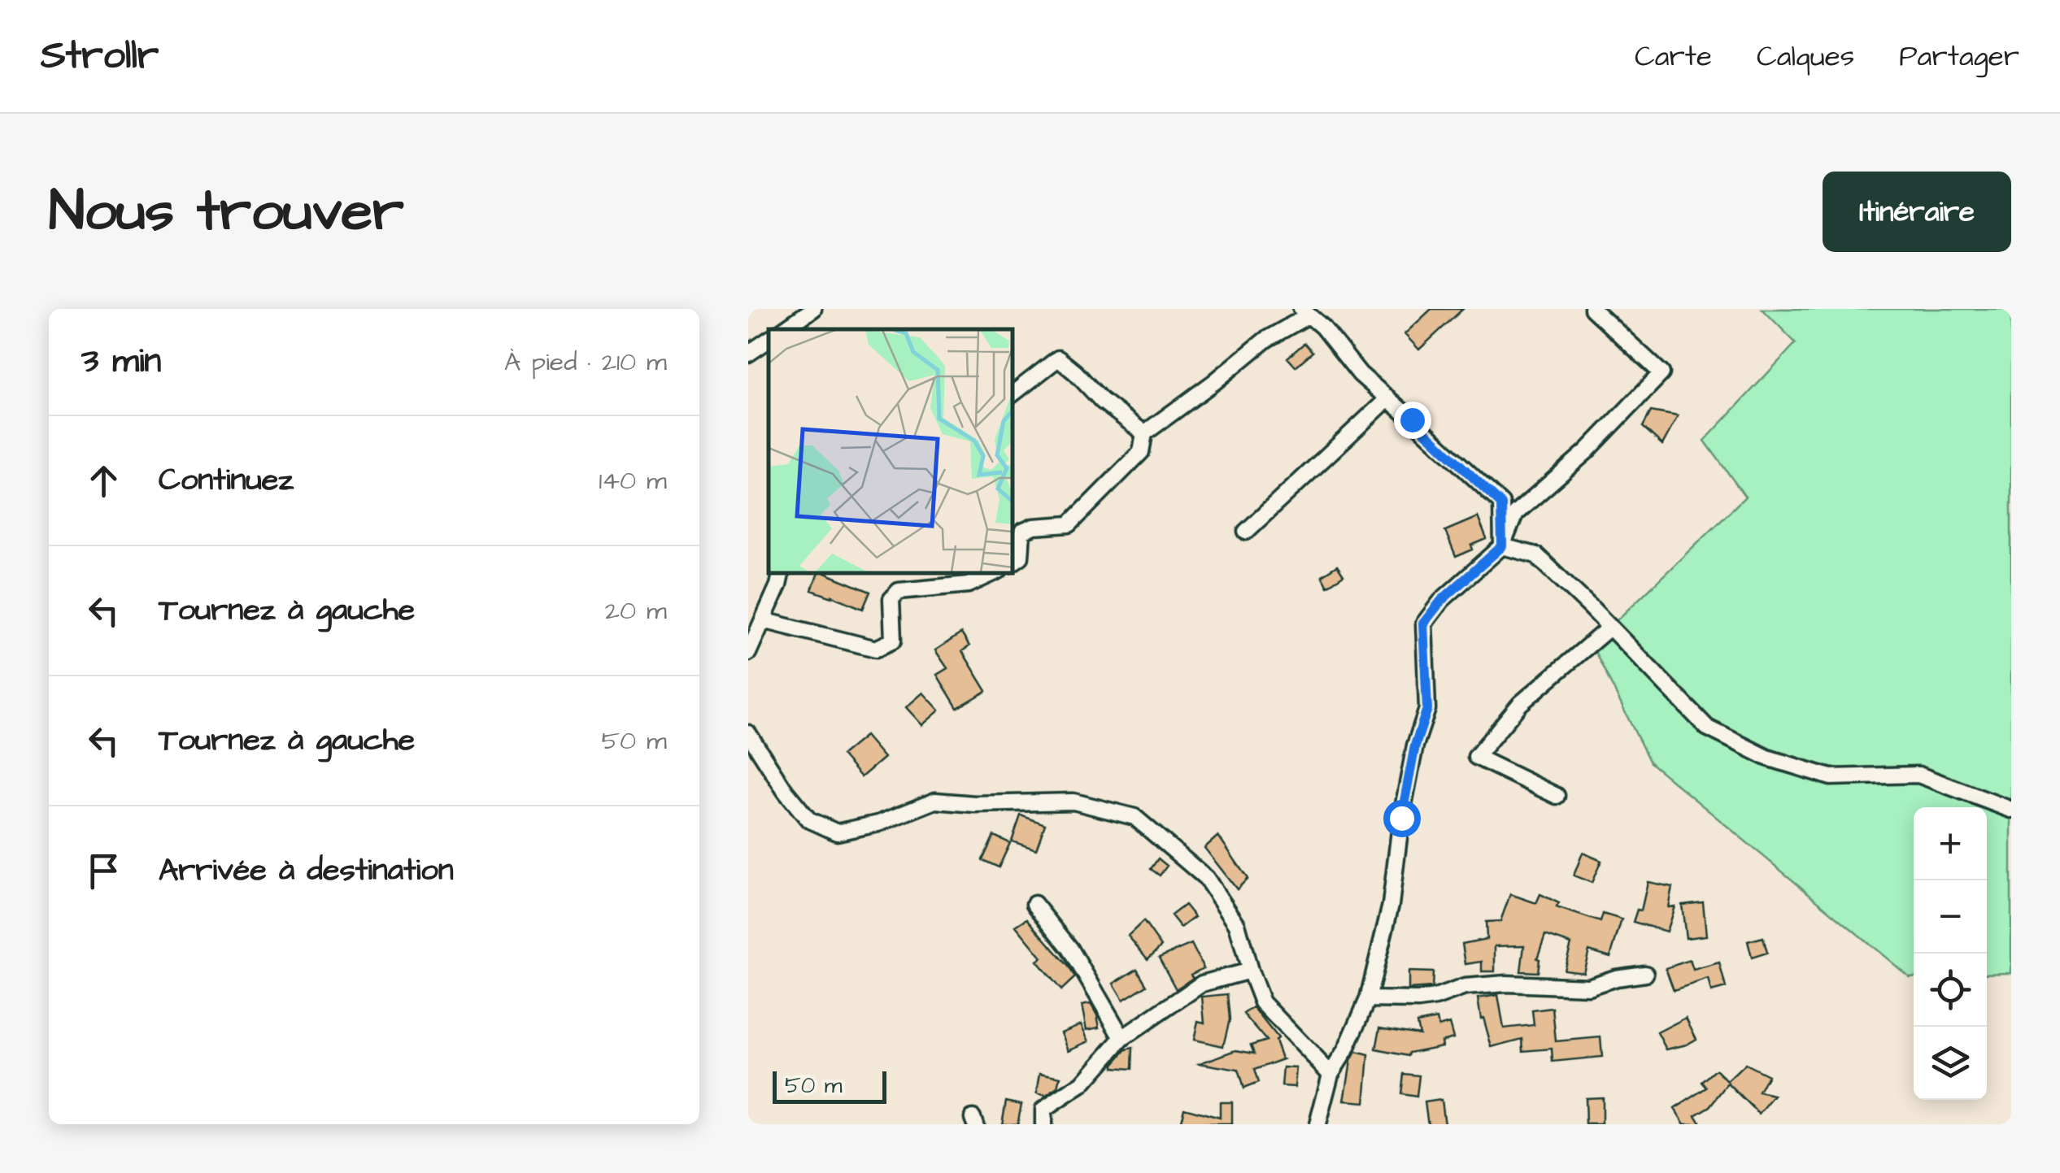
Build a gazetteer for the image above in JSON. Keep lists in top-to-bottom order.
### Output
{
  "scale_bar": "50 m",
  "page": {
    "header": "Strollr",
    "nav": ["Carte", "Calques", "Partager"],
    "buttons": "Itinéraire",
    "title": "Nous trouver",
    "heading": ["3 min", "À pied · 210 m"],
    "list": [
      ["Continuez", "140 m"],
      ["Tournez à gauche", "20 m"],
      ["Tournez à gauche", "50 m"],
      "Arrivée à destination"
    ],
    "map_buttons": ["+", "−"],
    "scale": "50 m"
  }
}
